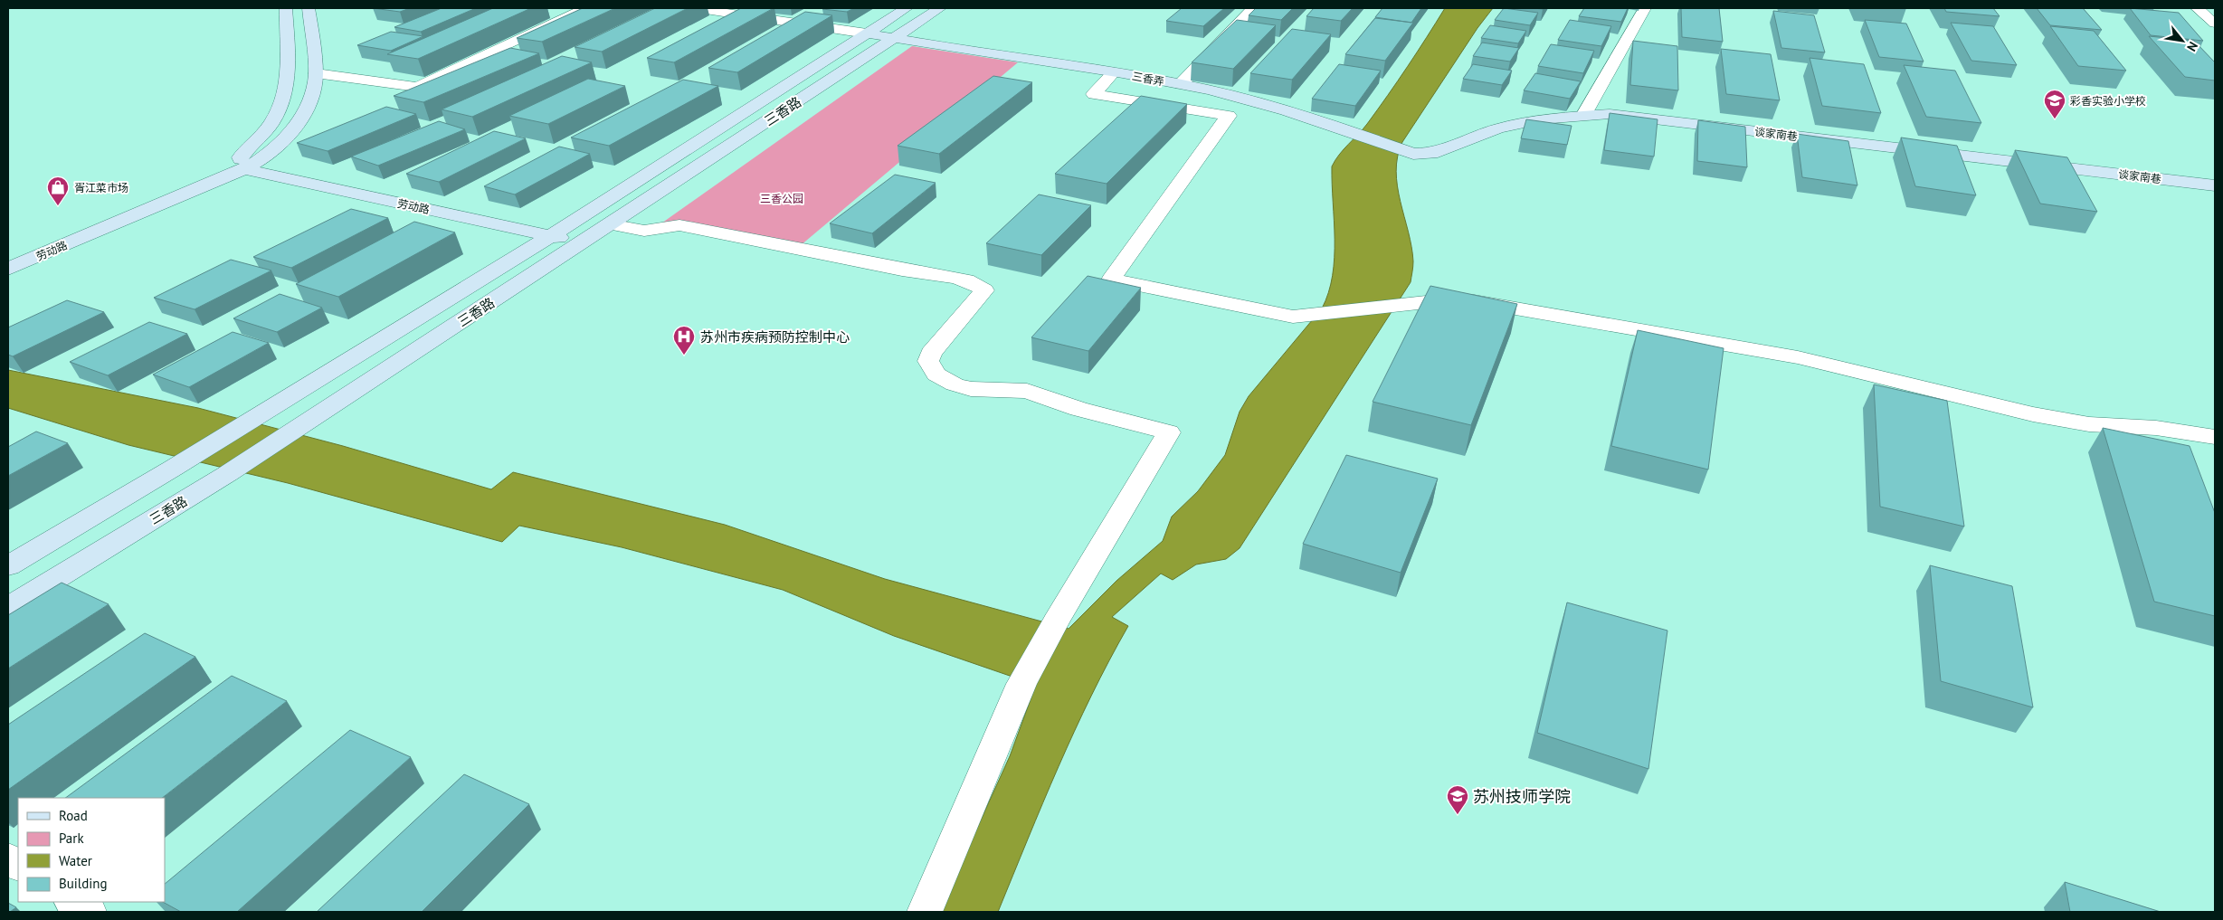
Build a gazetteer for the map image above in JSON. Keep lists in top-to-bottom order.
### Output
{
  "streets": {
    "main road": [
      "三香弄",
      "三香路",
      "谈家南巷",
      "劳动路"
    ]
  },
  "crossings": [
    ["三香弄", "三香路"],
    ["三香弄", "谈家南巷"],
    ["三香路", "劳动路"]
  ],
  "parks": ["三香公园"],
  "places": {
    "school or university": ["彩香实验小学校", "苏州技师学院"],
    "shop": ["胥江菜市场"],
    "hospital": ["苏州市疾病预防控制中心"]
  },
  "legend": [
    "Road",
    "Park",
    "Water",
    "Building"
  ],
  "north": "bottom right"
}
